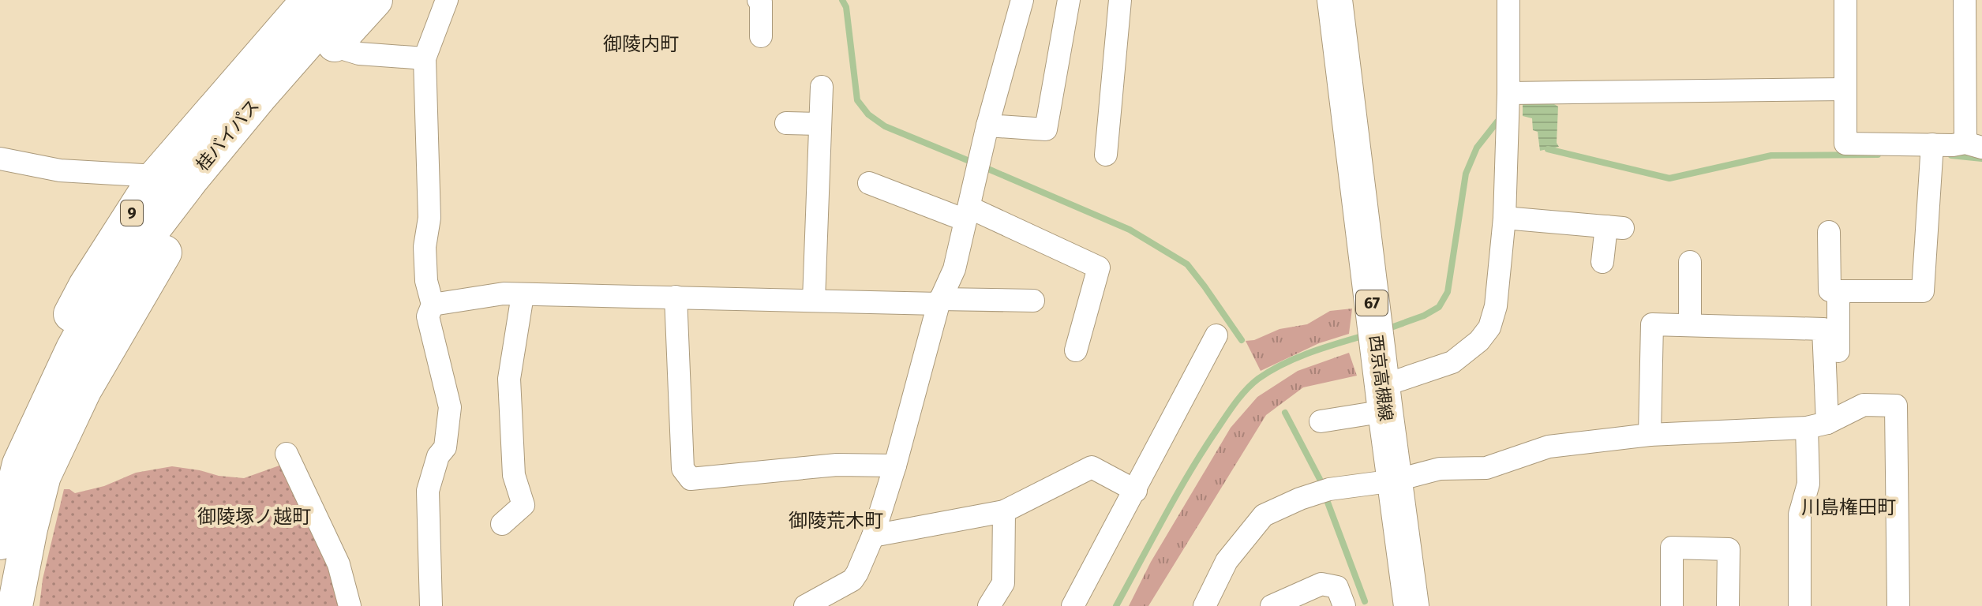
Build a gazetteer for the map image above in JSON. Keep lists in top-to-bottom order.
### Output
{
  "streets": {
    "main road": [
      "桂バイパス",
      "9",
      "67",
      "西京高槻線"
    ]
  },
  "crossings": [
    ["桂バイパス", "9"]
  ],
  "districts": [
    "御陵内町",
    "川島権田町",
    "御陵塚ノ越町",
    "御陵荒木町"
  ]
}
